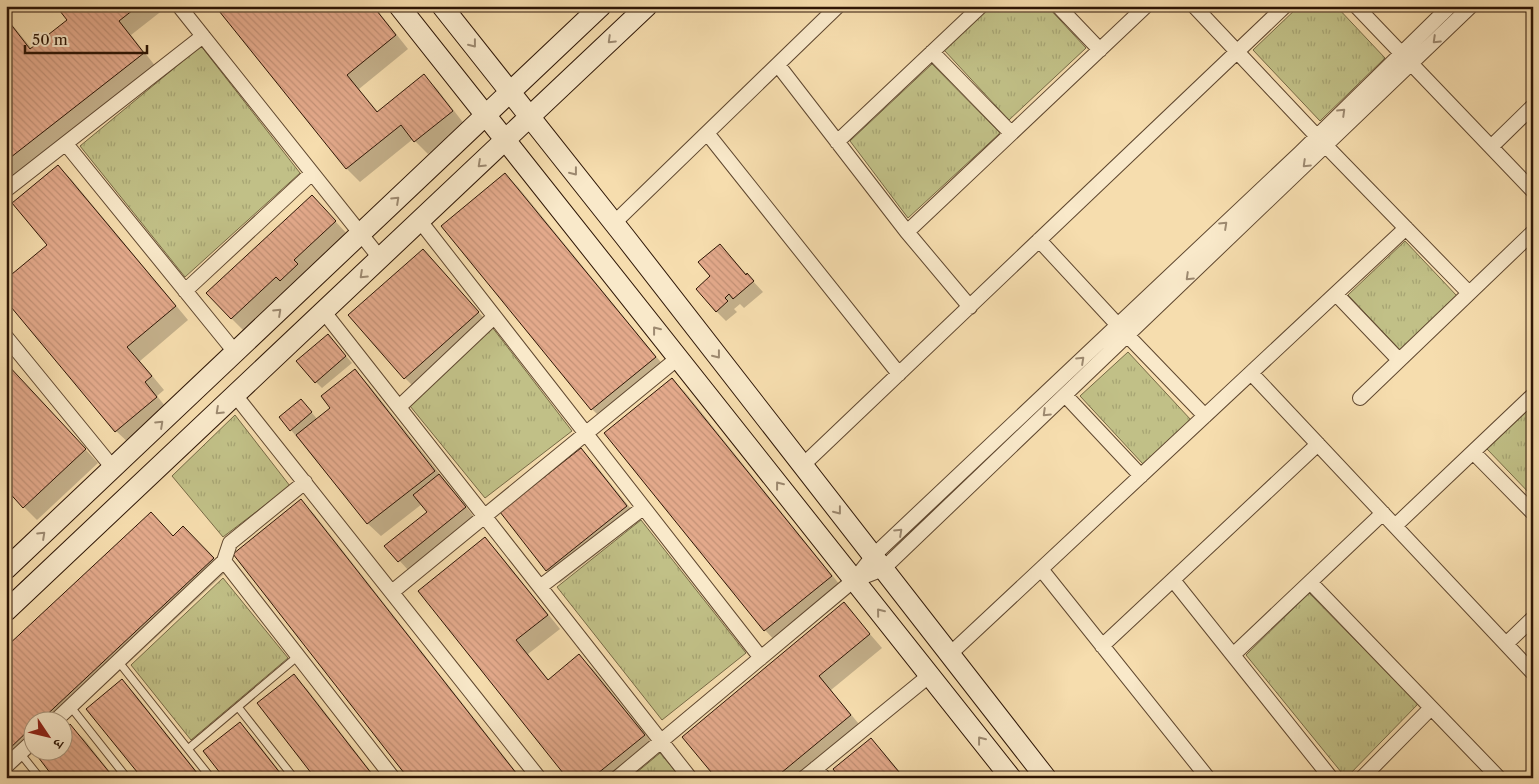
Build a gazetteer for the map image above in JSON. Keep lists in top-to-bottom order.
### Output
{
  "scale_bar": "50 m",
  "north": "bottom right"
}
